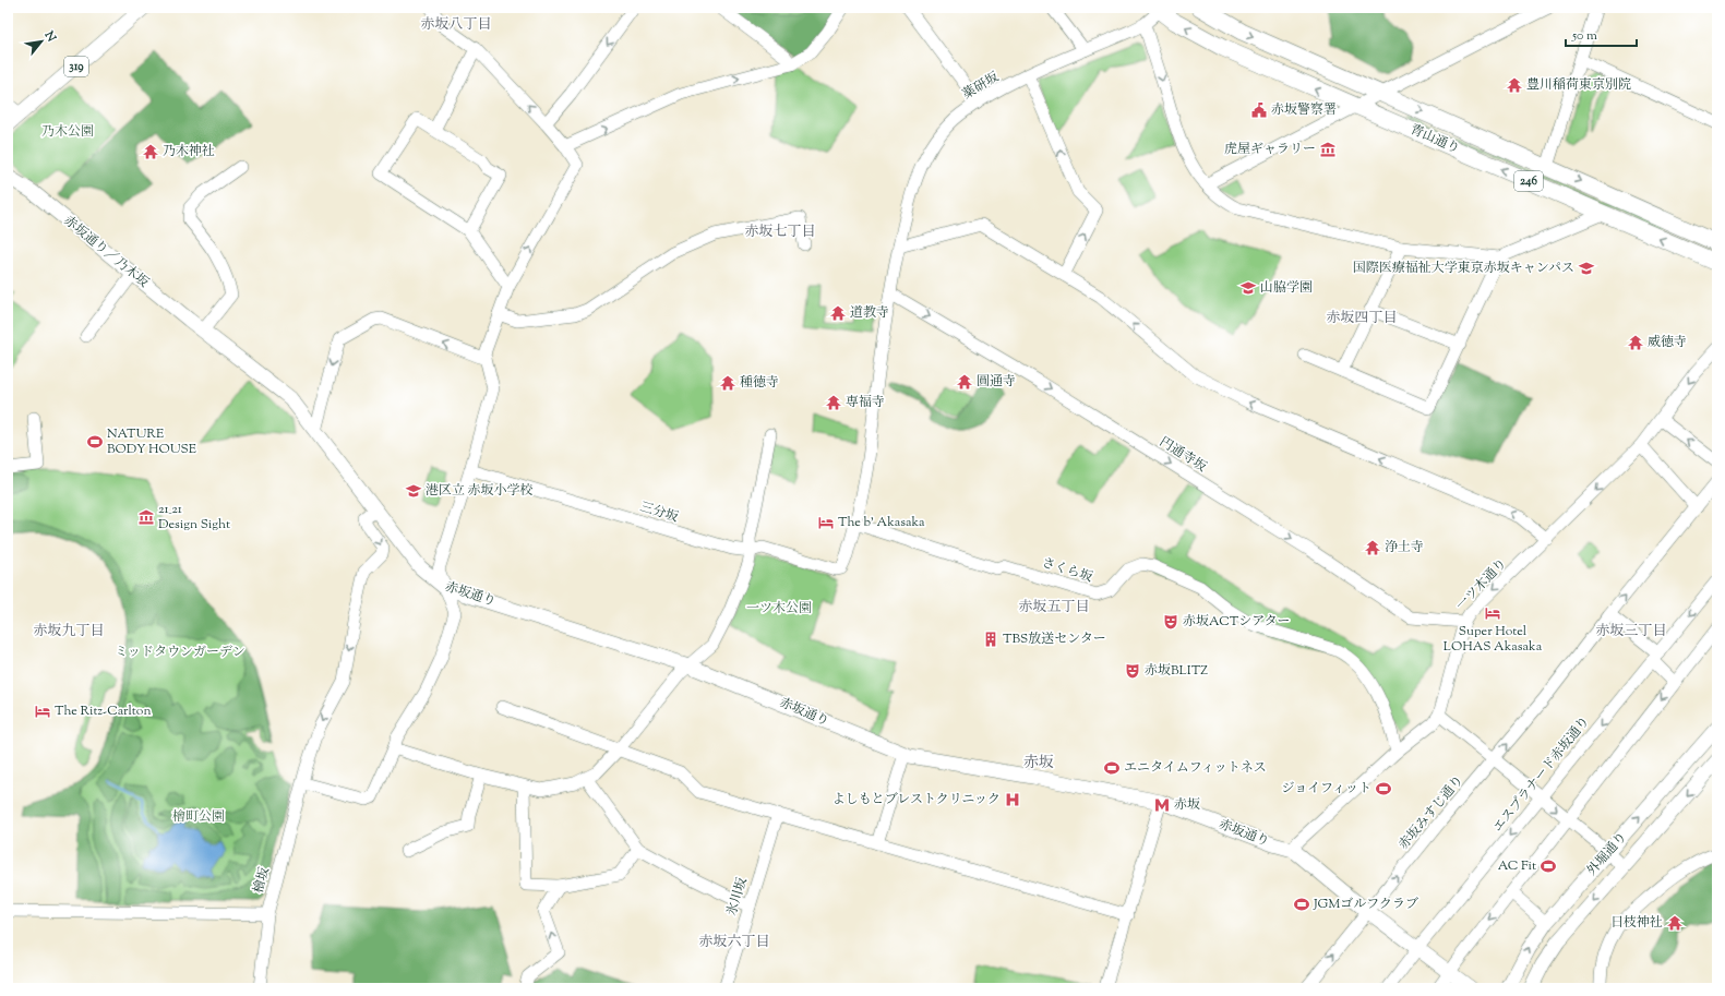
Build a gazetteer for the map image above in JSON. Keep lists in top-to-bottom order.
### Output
{
  "streets": {
    "highway": ["青山通り", "246"],
    "main road": [
      "319",
      "赤坂通り／乃木坂",
      "赤坂通り",
      "外堀通り"
    ],
    "street": [
      "薬研坂",
      "円通寺坂",
      "三分坂",
      "さくら坂",
      "一ツ木通り",
      "エスプラナード赤坂通り",
      "赤坂みすじ通り",
      "檜坂",
      "氷川坂"
    ]
  },
  "crossings": [
    ["薬研坂", "青山通り"],
    ["薬研坂", "円通寺坂"],
    ["薬研坂", "三分坂"],
    ["薬研坂", "さくら坂"],
    ["赤坂通り／乃木坂", "赤坂通り"],
    ["円通寺坂", "一ツ木通り"],
    ["赤坂通り", "エスプラナード赤坂通り"],
    ["赤坂通り", "赤坂みすじ通り"],
    ["赤坂通り", "檜坂"]
  ],
  "one_way": ["一ツ木通り"],
  "districts": [
    "赤坂八丁目",
    "赤坂七丁目",
    "赤坂四丁目",
    "赤坂五丁目",
    "赤坂九丁目",
    "赤坂三丁目",
    "赤坂",
    "赤坂六丁目"
  ],
  "parks": [
    "乃木公園",
    "一ツ木公園",
    "ミッドタウンガーデン",
    "檜町公園"
  ],
  "places": {
    "temple": [
      "豊川稲荷東京別院",
      "乃木神社",
      "道教寺",
      "威徳寺",
      "圓通寺",
      "種徳寺",
      "専福寺",
      "浄土寺",
      "日枝神社"
    ],
    "public building": ["赤坂警察署"],
    "museum": ["虎屋ギャラリー", "21_21 Design Sight"],
    "school or university": ["国際医療福祉大学東京赤坂キャンパス", "山脇学園", "港区立 赤坂小学校"],
    "sports": [
      "NATURE BODY HOUSE",
      "エニタイムフィットネス",
      "ジョイフィット",
      "AC Fit",
      "JGMゴルフクラブ"
    ],
    "hotel": ["The b' Akasaka", "Super Hotel LOHAS Akasaka", "The Ritz-Carlton"],
    "theatre": ["赤坂ACTシアター", "赤坂BLITZ"],
    "building": ["TBS放送センター"],
    "hospital": ["よしもとブレストクリニック"],
    "metro station": ["赤坂"]
  },
  "scale_bar": "50 m",
  "north": "top right"
}
